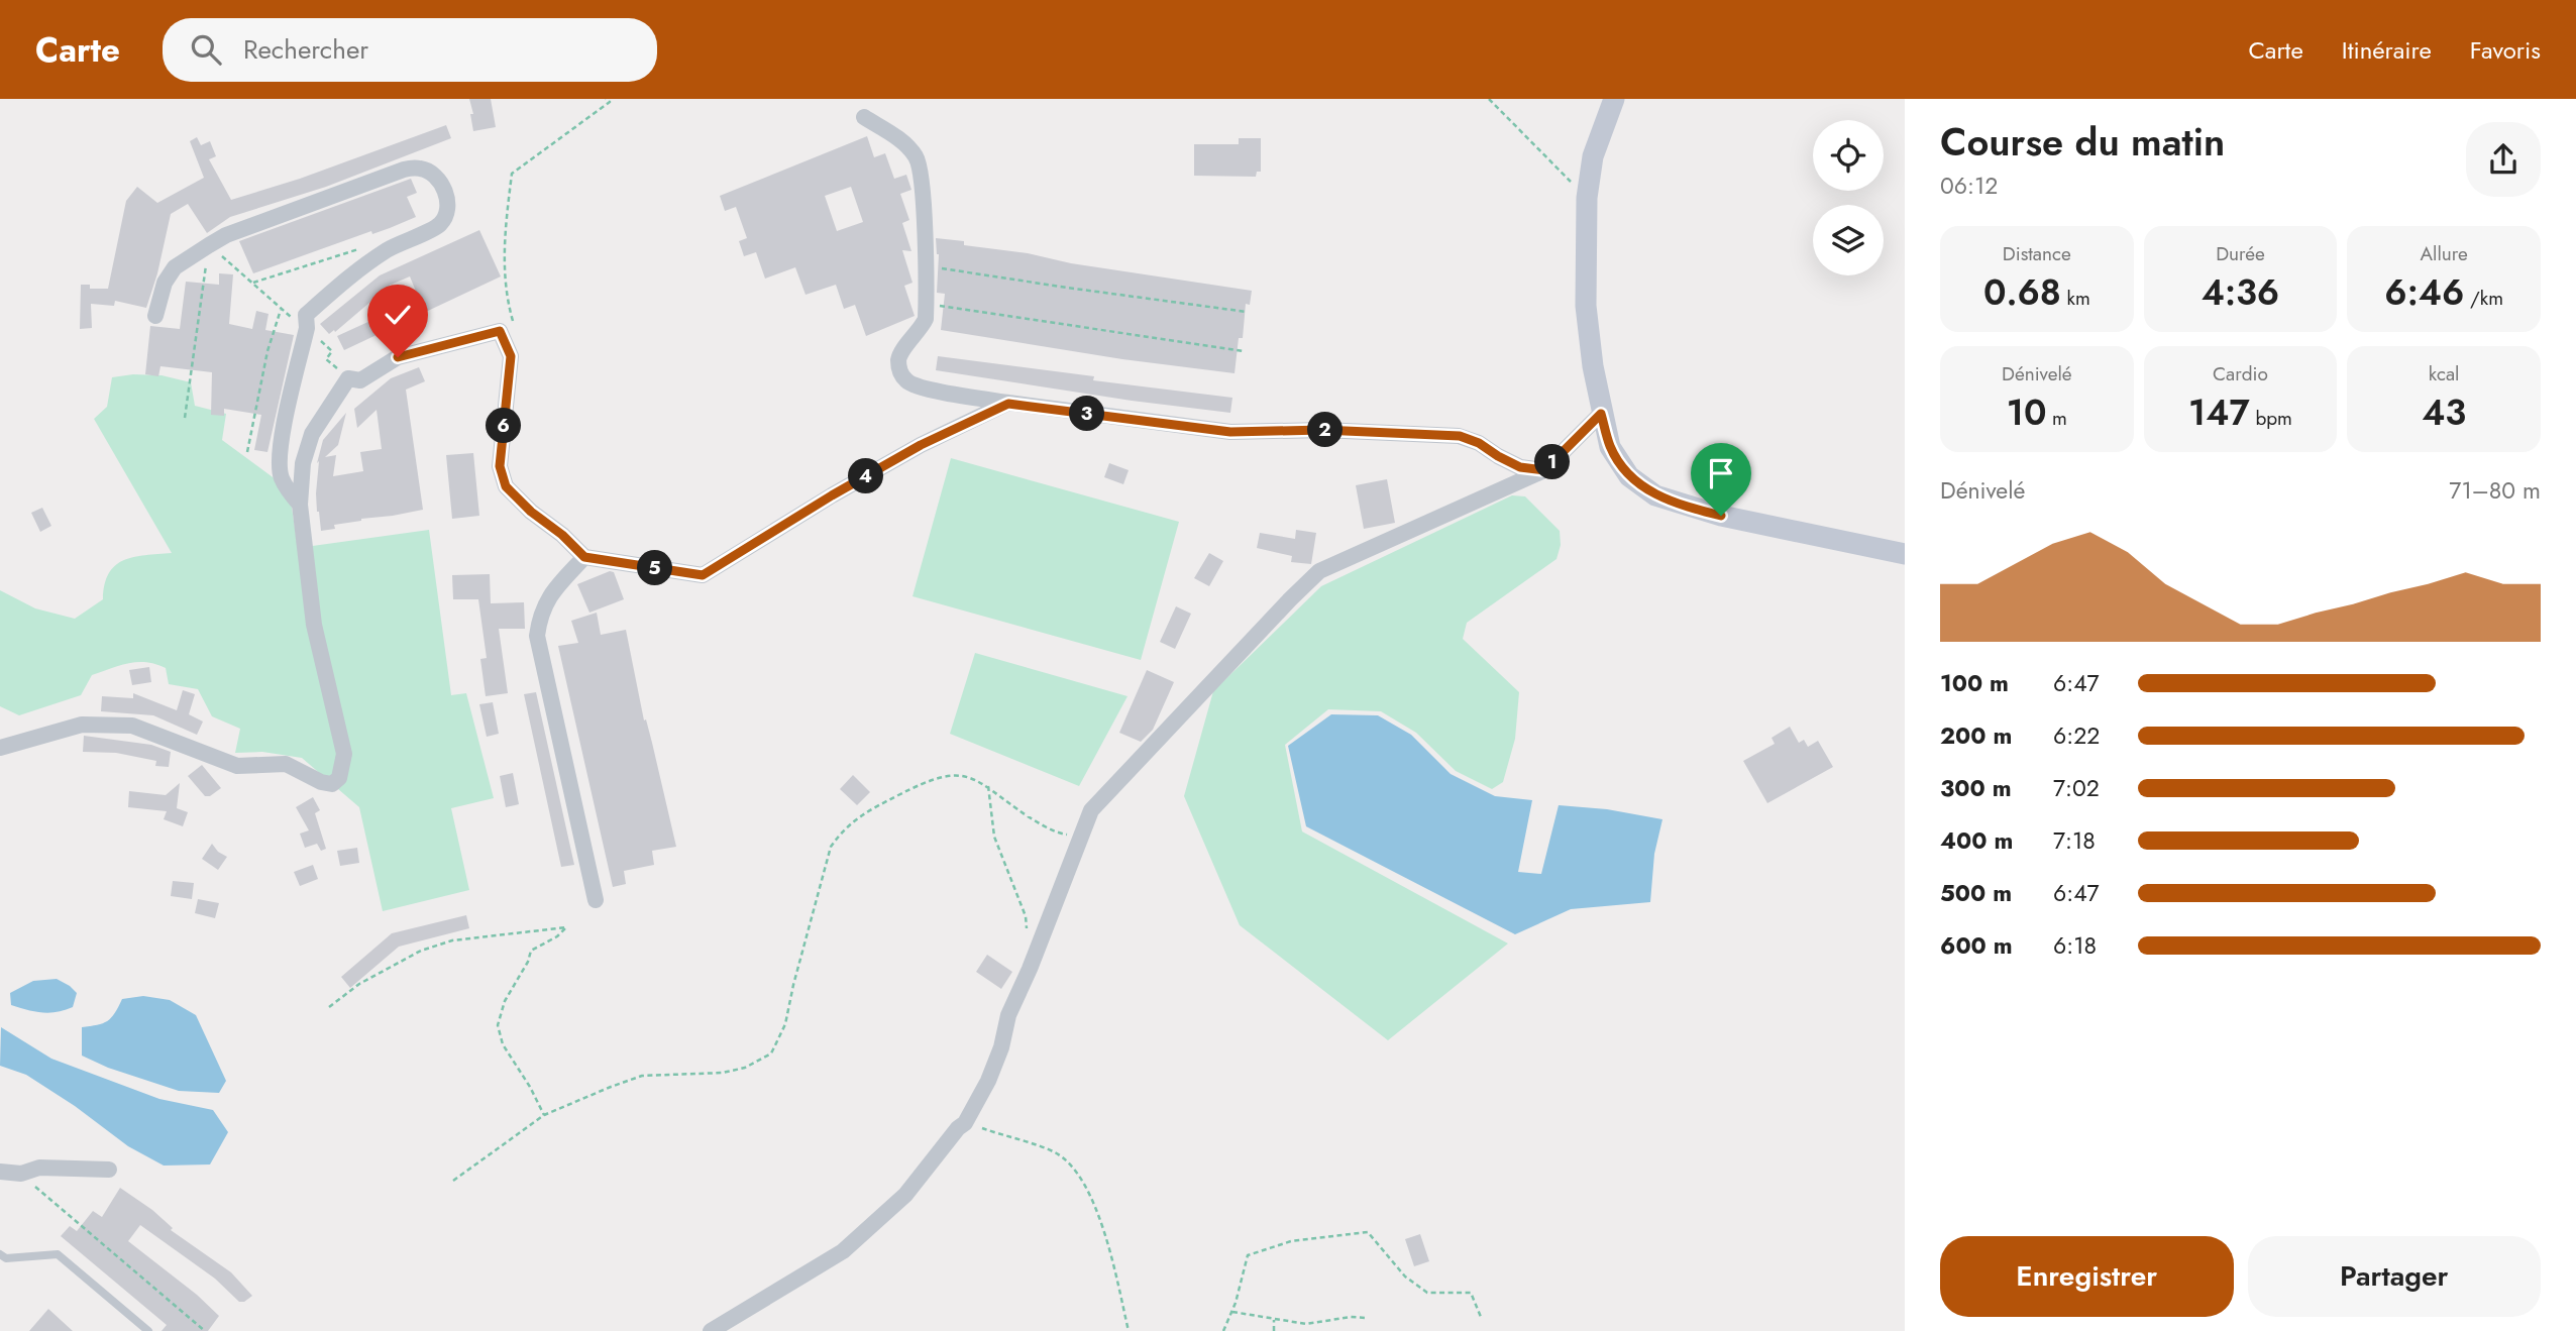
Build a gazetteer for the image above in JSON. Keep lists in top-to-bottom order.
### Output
{
  "page": {
    "header": "Carte",
    "search": "Rechercher",
    "nav": ["Carte", "Itinéraire", "Favoris"],
    "heading": ["Course du matin", "06:12"],
    "stats": [
      ["Distance", "0.68 km"],
      ["Durée", "4:36"],
      ["Allure", "6:46 /km"],
      ["Dénivelé", "10 m"],
      ["Cardio", "147 bpm"],
      ["kcal", "43"]
    ],
    "pins": [
      "3",
      "6",
      "2",
      "1",
      "4",
      "5"
    ],
    "chart": ["Dénivelé", "71–80 m"],
    "list": [
      {
        "name": "100 m",
        "note": "6:47"
      },
      {
        "name": "200 m",
        "note": "6:22"
      },
      {
        "name": "300 m",
        "note": "7:02"
      },
      {
        "name": "400 m",
        "note": "7:18"
      },
      {
        "name": "500 m",
        "note": "6:47"
      },
      {
        "name": "600 m",
        "note": "6:18"
      }
    ],
    "buttons": ["Enregistrer", "Partager"]
  }
}
